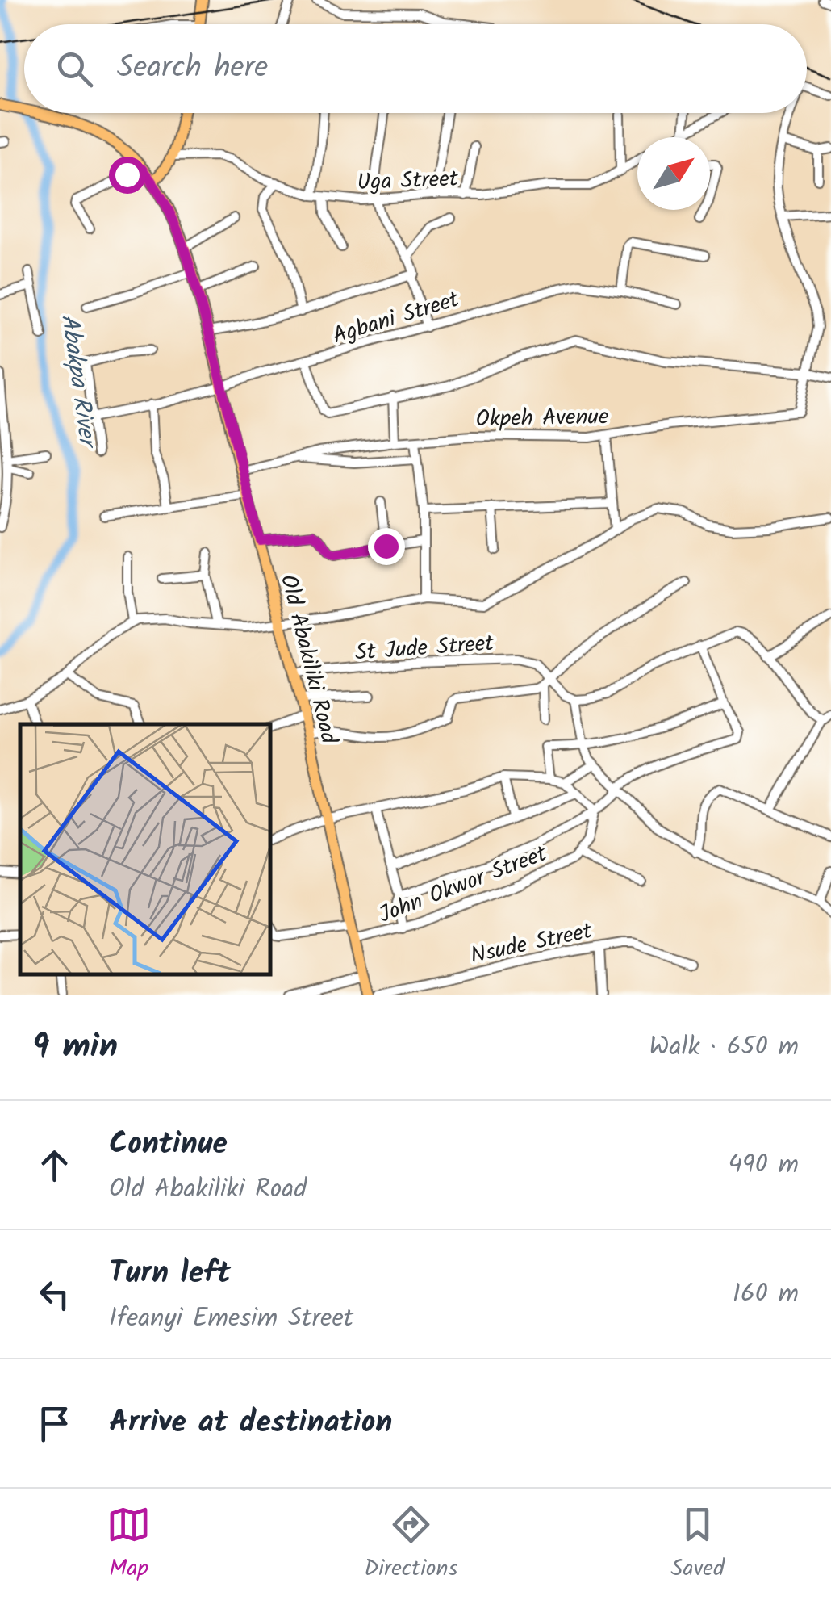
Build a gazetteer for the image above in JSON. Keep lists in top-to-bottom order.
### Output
{
  "streets": {
    "main road": ["Old Abakiliki Road"],
    "street": [
      "Uga Street",
      "Agbani Street",
      "Okpeh Avenue",
      "St Jude Street",
      "John Okwor Street",
      "Nsude Street"
    ]
  },
  "crossings": [
    ["Agbani Street", "Old Abakiliki Road"],
    ["St Jude Street", "Old Abakiliki Road"],
    ["Old Abakiliki Road", "John Okwor Street"]
  ],
  "water": ["Abakpa River"],
  "north": "top right",
  "page": {
    "search": "Search here",
    "heading": ["9 min", "Walk · 650 m"],
    "list": [
      ["Continue", "Old Abakiliki Road", "490 m"],
      ["Turn left", "Ifeanyi Emesim Street", "160 m"],
      "Arrive at destination"
    ],
    "nav": ["Map", "Directions", "Saved"]
  }
}
